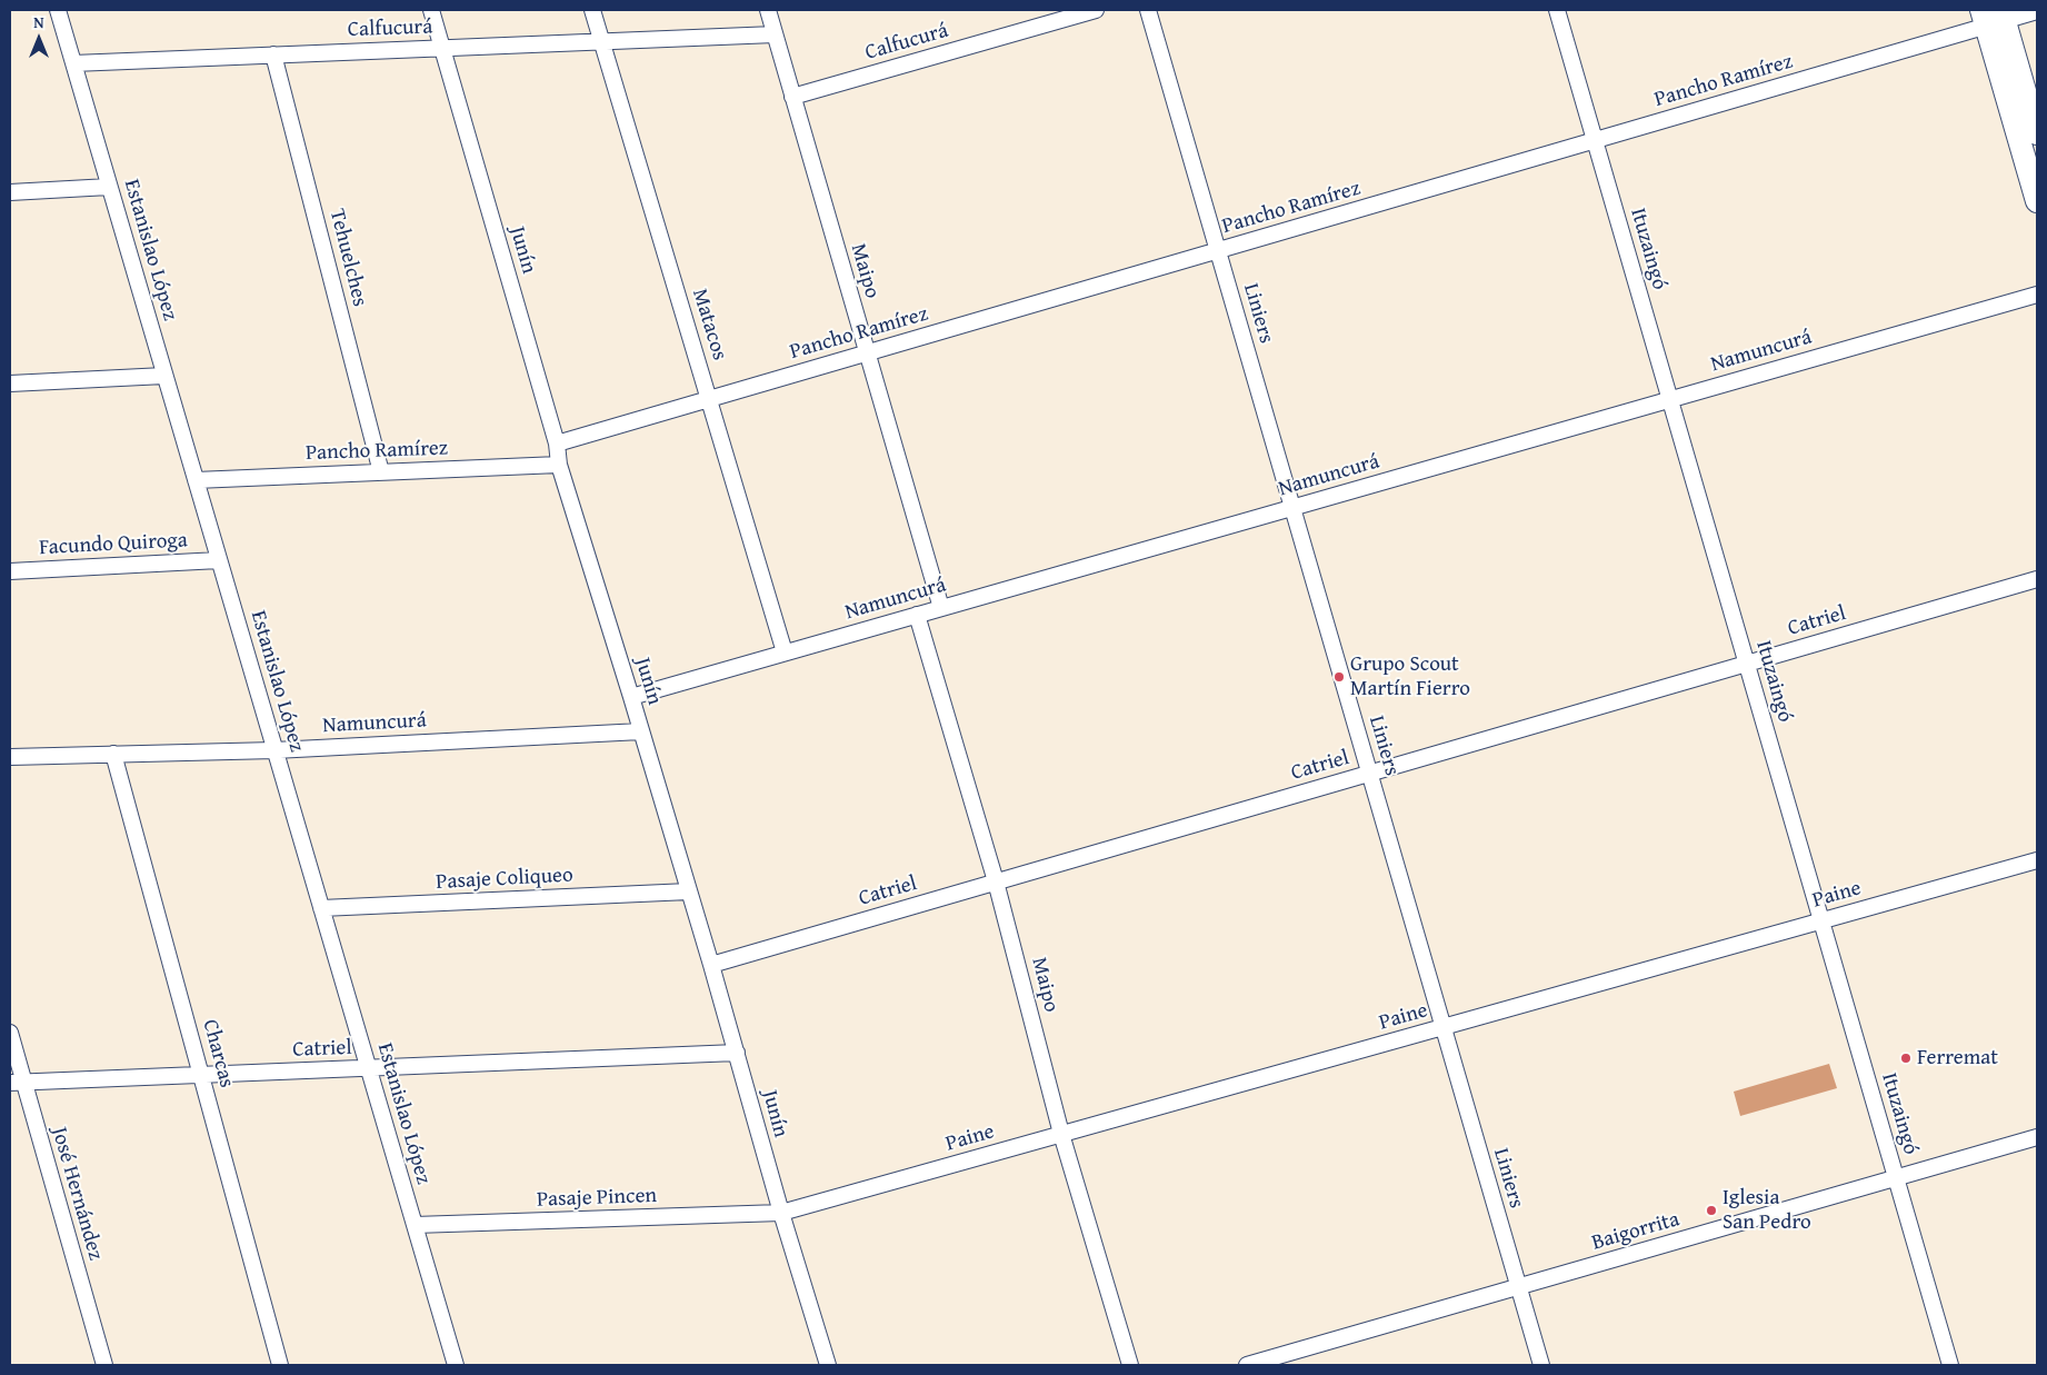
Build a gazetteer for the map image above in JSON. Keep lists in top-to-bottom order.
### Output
{
  "streets": {
    "street": [
      "Calfucurá",
      "Pancho Ramírez",
      "Ituzaingó",
      "Estanislao López",
      "Junín",
      "Tehuelches",
      "Maipo",
      "Liniers",
      "Matacos",
      "Namuncurá",
      "Facundo Quiroga",
      "Catriel",
      "Pasaje Coliqueo",
      "Paine",
      "Charcas",
      "José Hernández",
      "Pasaje Pincen",
      "Baigorrita"
    ]
  },
  "crossings": [
    ["Calfucurá", "Estanislao López"],
    ["Calfucurá", "Junín"],
    ["Calfucurá", "Tehuelches"],
    ["Calfucurá", "Maipo"],
    ["Calfucurá", "Matacos"],
    ["Pancho Ramírez", "Ituzaingó"],
    ["Pancho Ramírez", "Estanislao López"],
    ["Pancho Ramírez", "Junín"],
    ["Pancho Ramírez", "Tehuelches"],
    ["Pancho Ramírez", "Maipo"],
    ["Pancho Ramírez", "Liniers"],
    ["Pancho Ramírez", "Matacos"],
    ["Ituzaingó", "Namuncurá"],
    ["Ituzaingó", "Catriel"],
    ["Ituzaingó", "Paine"],
    ["Ituzaingó", "Baigorrita"],
    ["Estanislao López", "Namuncurá"],
    ["Estanislao López", "Facundo Quiroga"],
    ["Estanislao López", "Catriel"],
    ["Estanislao López", "Pasaje Coliqueo"],
    ["Estanislao López", "Pasaje Pincen"],
    ["Junín", "Namuncurá"],
    ["Junín", "Catriel"],
    ["Junín", "Pasaje Coliqueo"],
    ["Junín", "Paine"],
    ["Junín", "Pasaje Pincen"],
    ["Maipo", "Namuncurá"],
    ["Maipo", "Catriel"],
    ["Maipo", "Paine"],
    ["Liniers", "Namuncurá"],
    ["Liniers", "Catriel"],
    ["Liniers", "Paine"],
    ["Liniers", "Baigorrita"],
    ["Matacos", "Namuncurá"],
    ["Namuncurá", "Charcas"],
    ["Catriel", "Charcas"],
    ["Catriel", "José Hernández"],
    ["Paine", "Pasaje Pincen"]
  ],
  "places": ["Grupo Scout Martín Fierro", "Ferremat", "Iglesia San Pedro"],
  "north": "top"
}
